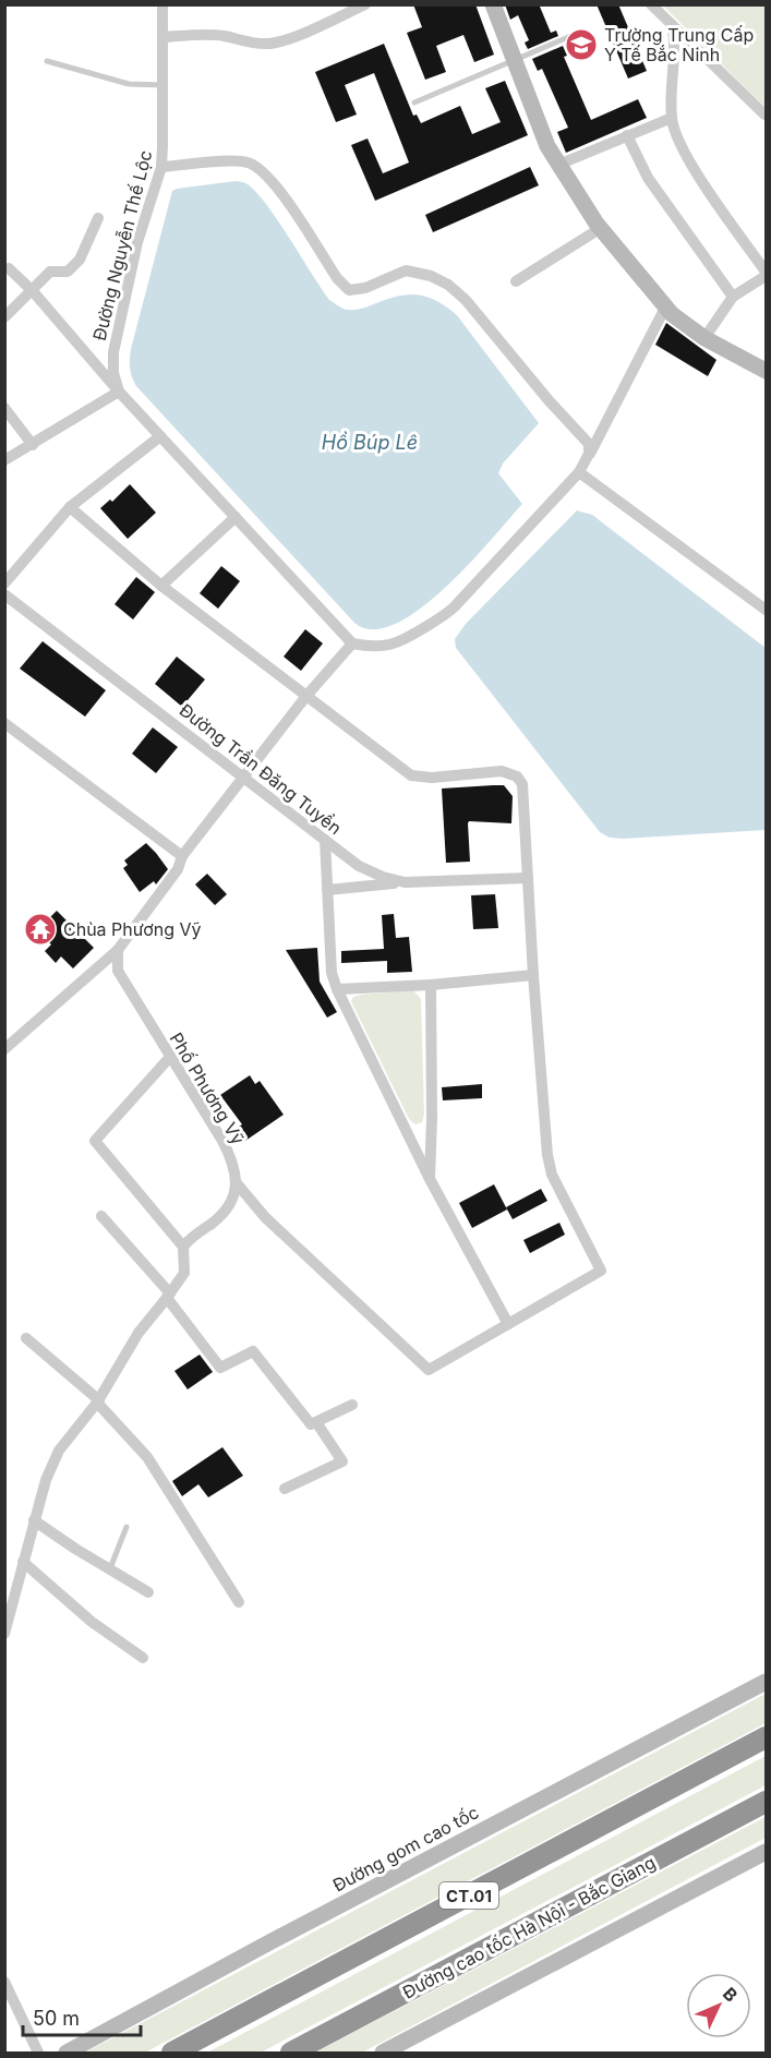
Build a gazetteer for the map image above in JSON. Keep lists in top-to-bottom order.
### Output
{
  "streets": {
    "highway": ["CT.01", "Đường cao tốc Hà Nội - Bắc Giang"],
    "main road": ["Đường gom cao tốc"],
    "street": ["Đường Nguyễn Thế Lộc", "Đường Trần Đăng Tuyển", "Phố Phương Vỹ"]
  },
  "water": ["Hồ Búp Lê"],
  "places": {
    "school or university": ["Trường Trung Cấp Y Tế Bắc Ninh"],
    "temple": ["Chùa Phương Vỹ"]
  },
  "scale_bar": "50 m",
  "north": "top right"
}
